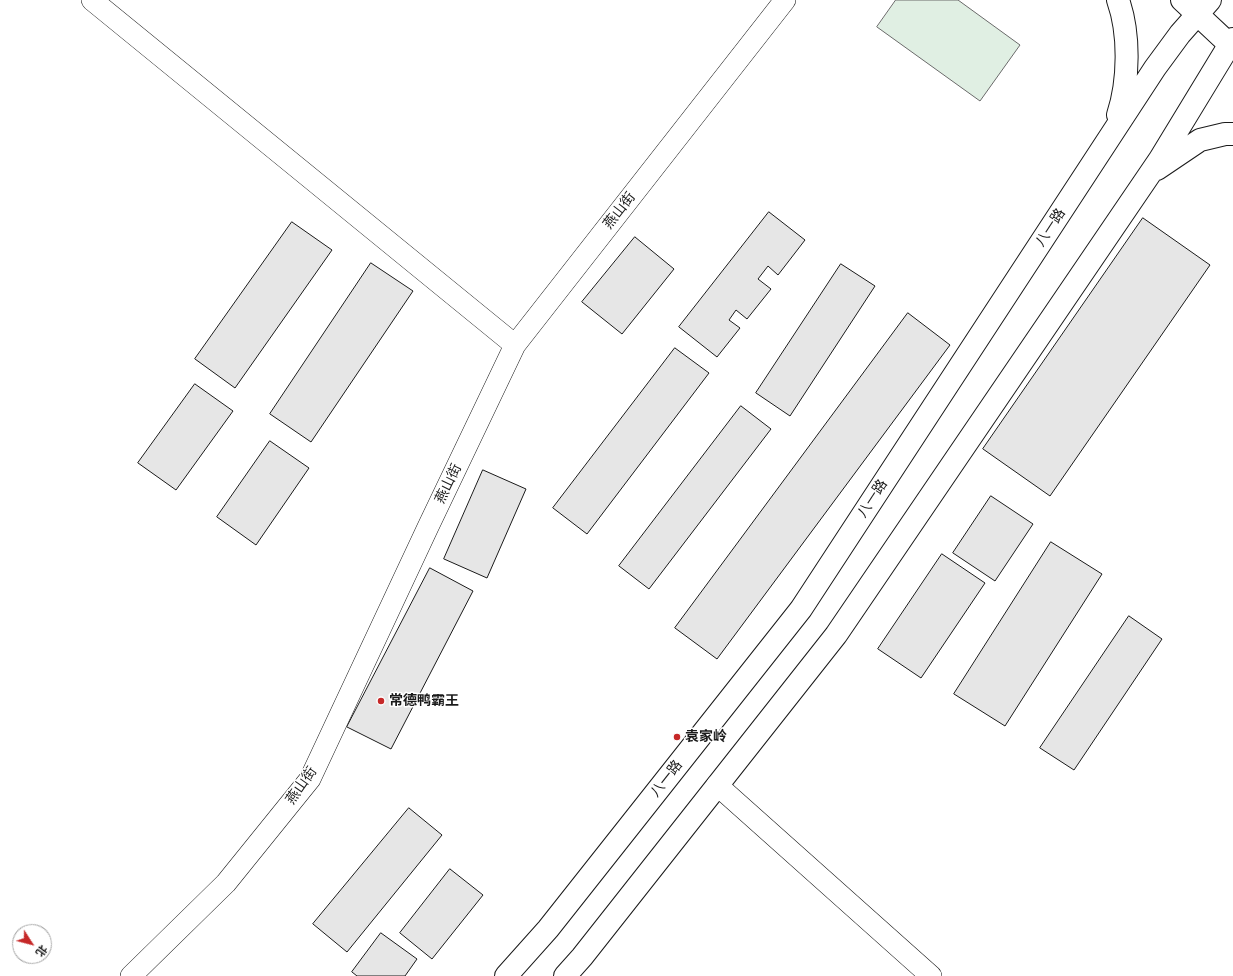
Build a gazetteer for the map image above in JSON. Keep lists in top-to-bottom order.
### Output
{
  "streets": {
    "main road": ["八一路"],
    "street": ["燕山街"]
  },
  "places": ["常德鸭霸王", "袁家岭"],
  "north": "bottom right"
}
